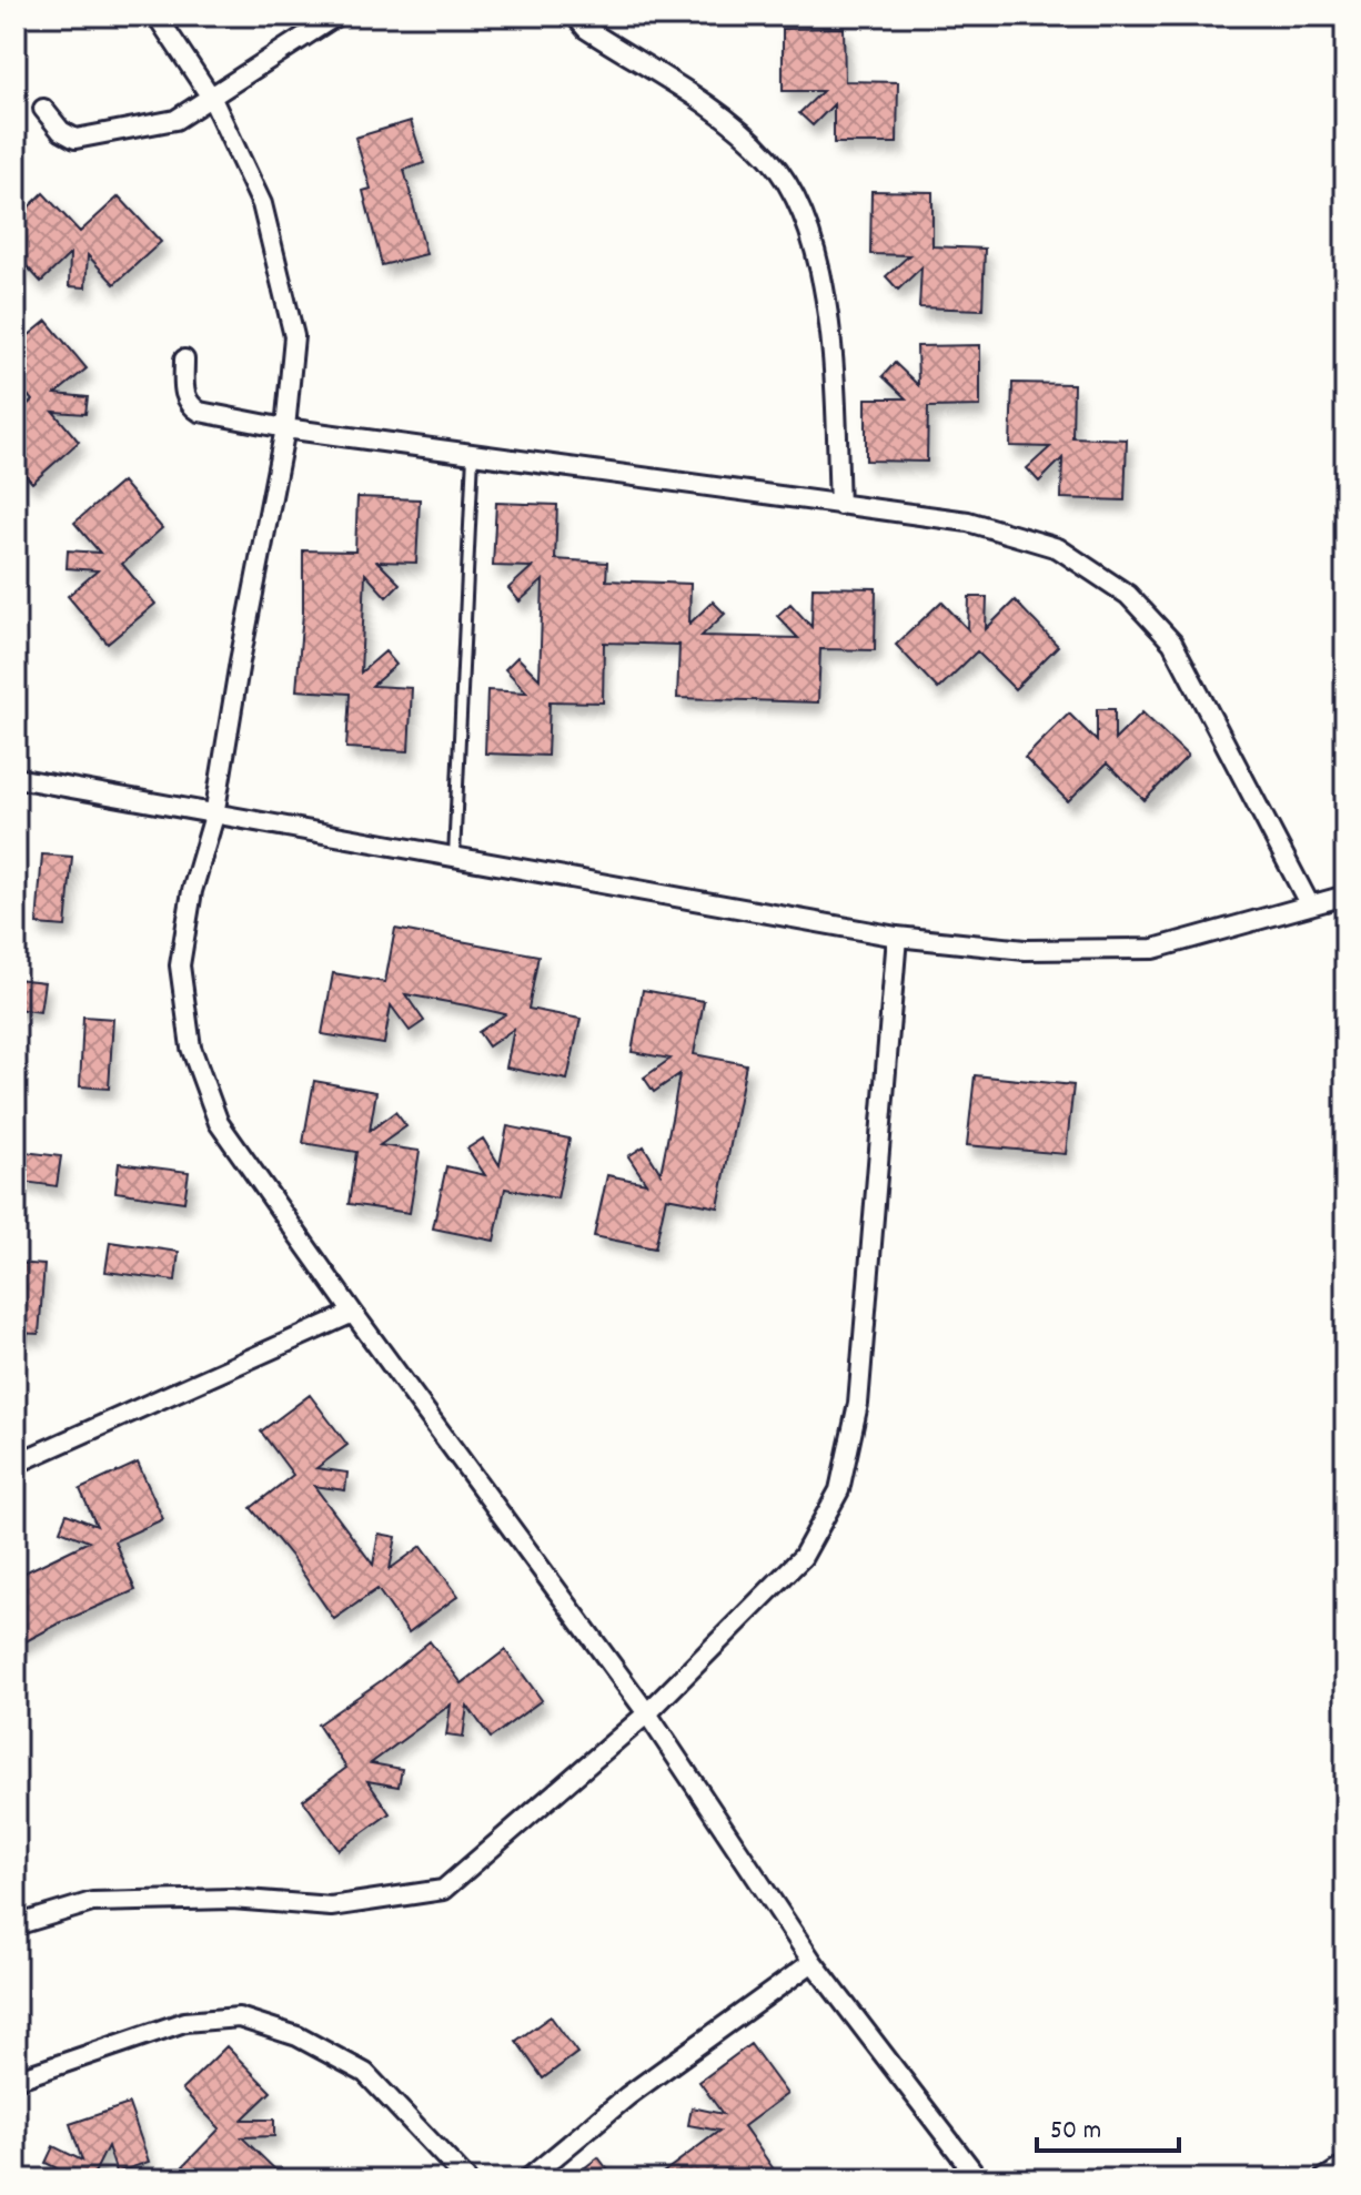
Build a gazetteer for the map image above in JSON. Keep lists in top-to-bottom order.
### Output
{
  "scale_bar": "50 m"
}
